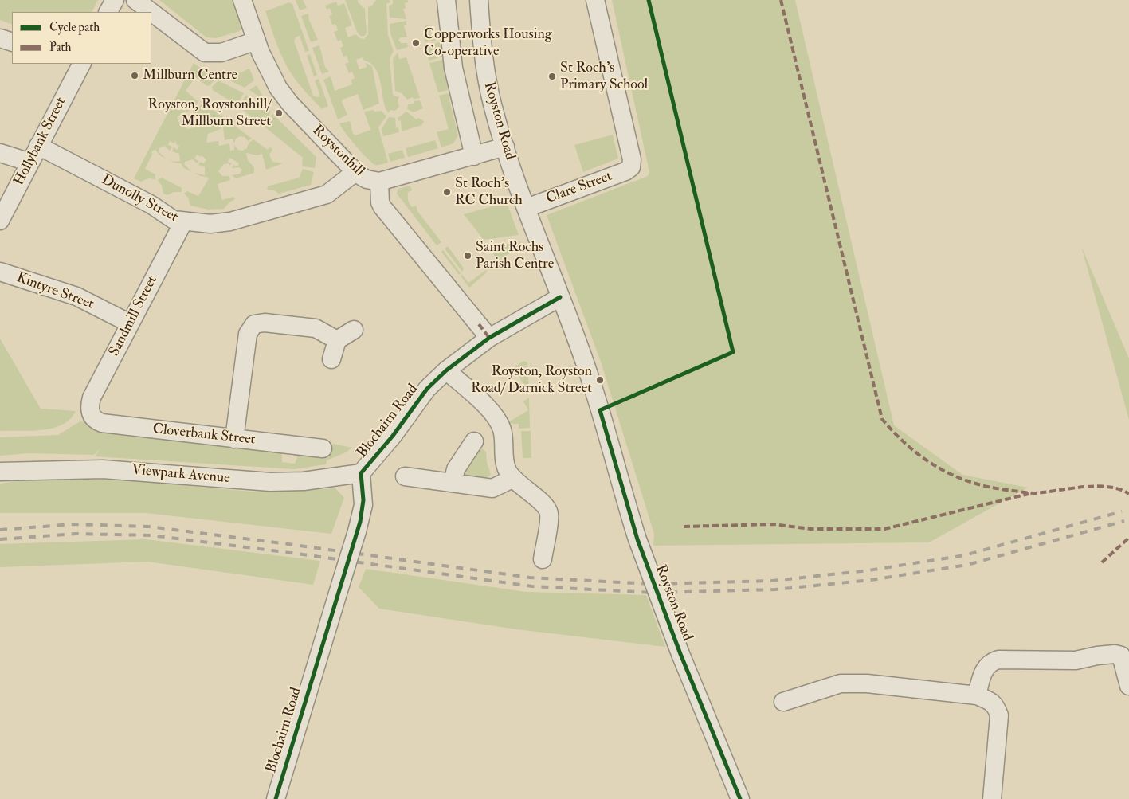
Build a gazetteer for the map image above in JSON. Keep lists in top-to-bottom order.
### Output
{
  "streets": {
    "street": [
      "Royston Road",
      "Hollybank Street",
      "Roystonhill",
      "Clare Street",
      "Dunolly Street",
      "Kintyre Street",
      "Sandmill Street",
      "Blochairn Road",
      "Cloverbank Street",
      "Viewpark Avenue"
    ]
  },
  "crossings": [
    ["Royston Road", "Clare Street"],
    ["Royston Road", "Blochairn Road"],
    ["Hollybank Street", "Dunolly Street"],
    ["Roystonhill", "Dunolly Street"],
    ["Roystonhill", "Blochairn Road"],
    ["Dunolly Street", "Sandmill Street"],
    ["Kintyre Street", "Sandmill Street"],
    ["Sandmill Street", "Cloverbank Street"],
    ["Blochairn Road", "Viewpark Avenue"]
  ],
  "places": [
    "Copperworks Housing Co-operative",
    "Millburn Centre",
    "St Roch's Primary School",
    "Royston, Roystonhill/ Millburn Street",
    "St Roch's RC Church",
    "Saint Rochs Parish Centre",
    "Royston, Royston Road/ Darnick Street"
  ],
  "legend": ["Cycle path", "Path"]
}
